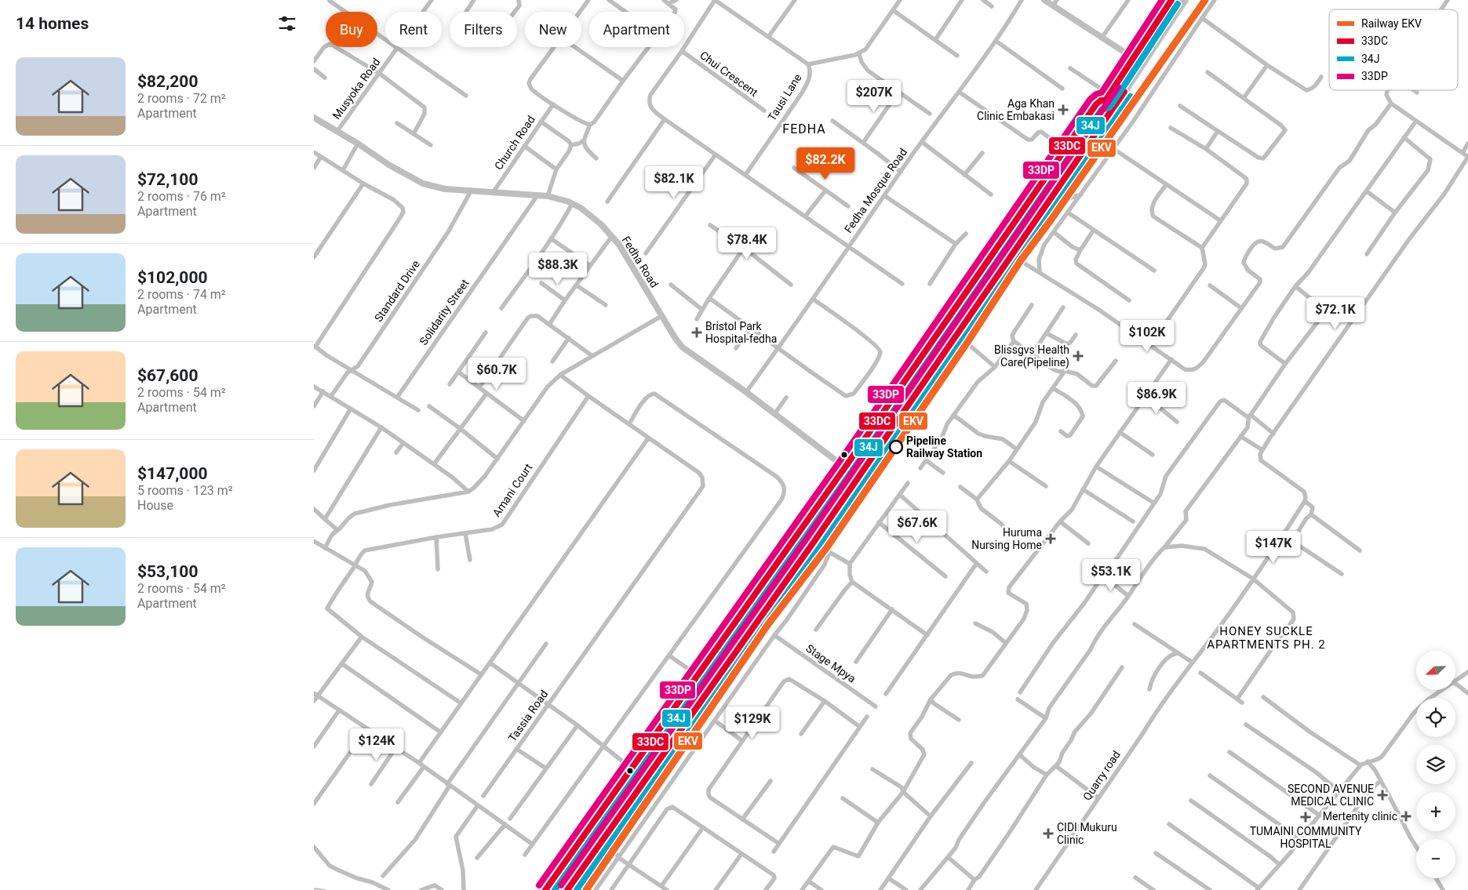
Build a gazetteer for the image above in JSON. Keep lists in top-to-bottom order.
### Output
{
  "streets": {
    "street": [
      "Chui Crescent",
      "Musyoka Road",
      "Tausi Lane",
      "Church Road",
      "Fedha Mosque Road",
      "Fedha Road",
      "Standard Drive",
      "Solidarity Street",
      "Amani Court",
      "Stage Mpya",
      "Tassia Road",
      "Quarry road"
    ]
  },
  "crossings": [
    ["Musyoka Road", "Fedha Road"],
    ["Church Road", "Fedha Road"],
    ["Fedha Mosque Road", "Fedha Road"],
    ["Fedha Road", "Standard Drive"],
    ["Fedha Road", "Solidarity Street"]
  ],
  "districts": ["FEDHA", "HONEY SUCKLE APARTMENTS PH. 2"],
  "places": {
    "health": [
      "Aga Khan Clinic Embakasi",
      "Bristol Park Hospital-fedha",
      "Blissgvs Health Care(Pipeline)",
      "Huruma Nursing Home",
      "SECOND AVENUE MEDICAL CLINIC",
      "Mertenity clinic",
      "TUMAINI COMMUNITY HOSPITAL",
      "CIDI Mukuru Clinic"
    ],
    "other": ["Pipeline Railway Station"]
  },
  "lines": [
    "rail line EKV",
    "transit line 33DC",
    "transit line 33DP",
    "transit line 34J"
  ],
  "legend": [
    "Railway EKV",
    "33DC",
    "34J",
    "33DP"
  ],
  "north": "bottom left",
  "page": {
    "heading": "14 homes",
    "chip": [
      "Buy",
      "Rent",
      "Filters",
      "New",
      "Apartment"
    ],
    "list": [
      {
        "name": "$82,200",
        "note": "2 rooms · 72 m² · Apartment"
      },
      {
        "name": "$72,100",
        "note": "2 rooms · 76 m² · Apartment"
      },
      {
        "name": "$102,000",
        "note": "2 rooms · 74 m² · Apartment"
      },
      {
        "name": "$67,600",
        "note": "2 rooms · 54 m² · Apartment"
      },
      {
        "name": "$147,000",
        "note": "5 rooms · 123 m² · House"
      },
      {
        "name": "$53,100",
        "note": "2 rooms · 54 m² · Apartment"
      }
    ],
    "price": [
      "$207K",
      "$82.2K",
      "$82.1K",
      "$78.4K",
      "$88.3K",
      "$72.1K",
      "$102K",
      "$60.7K",
      "$86.9K",
      "$67.6K",
      "$147K",
      "$53.1K",
      "$129K",
      "$124K"
    ],
    "map_buttons": ["+", "−"]
  }
}
